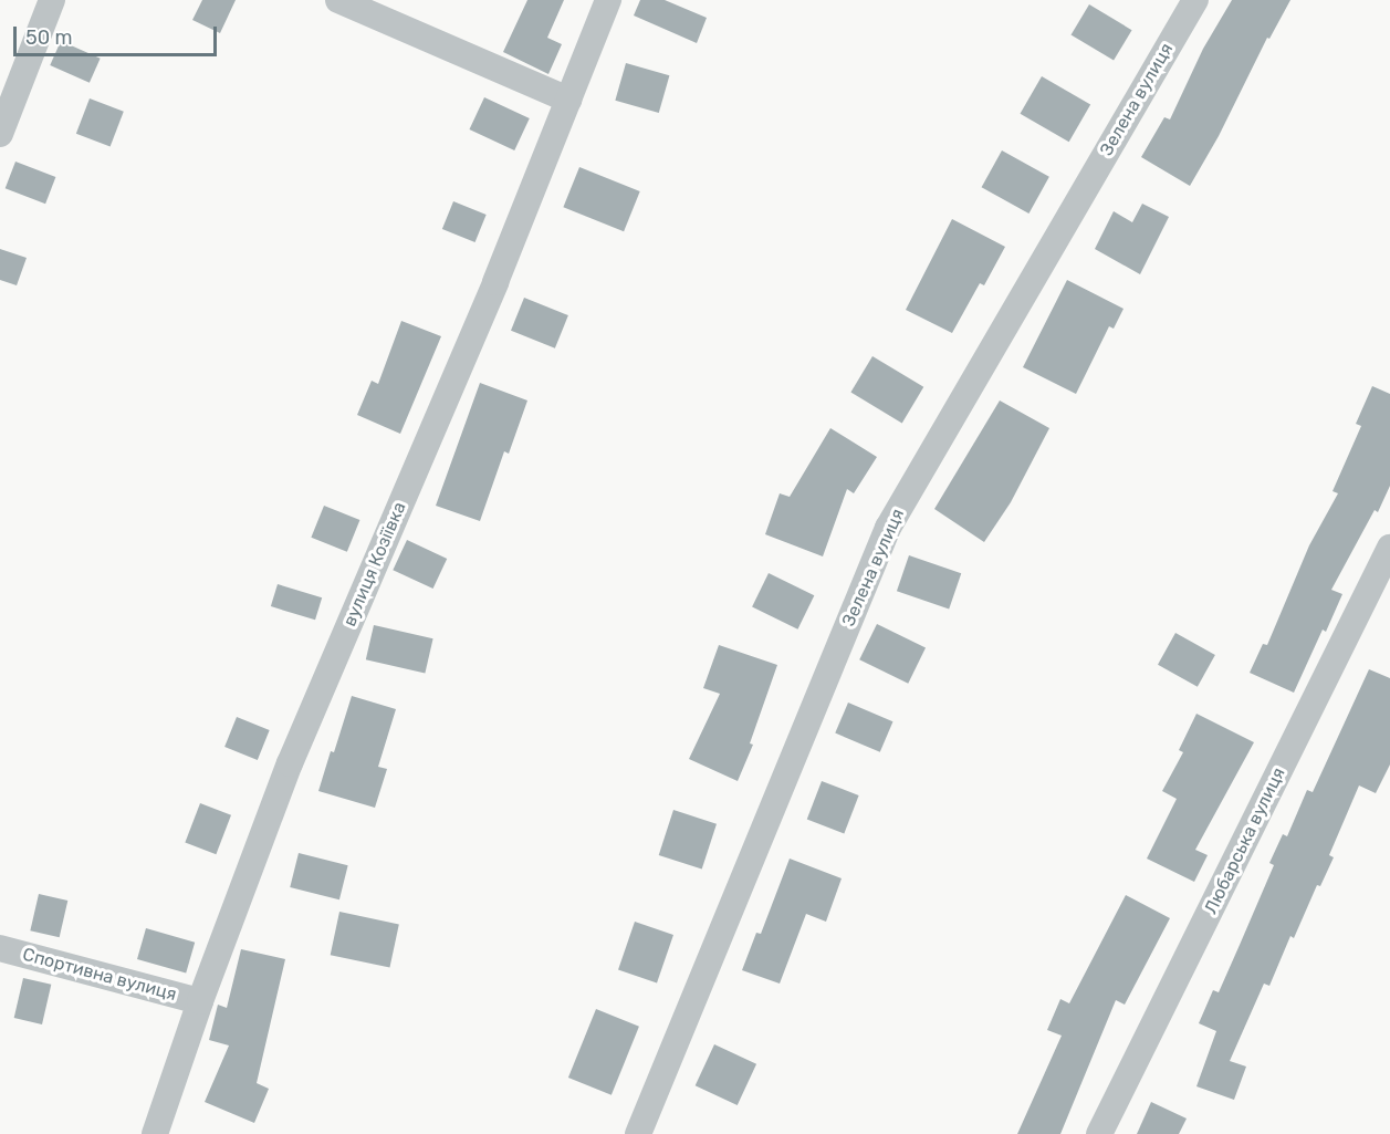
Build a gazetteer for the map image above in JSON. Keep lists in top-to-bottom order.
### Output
{
  "streets": {
    "street": [
      "Зелена вулиця",
      "вулиця Козіївка",
      "Любарська вулиця",
      "Спортивна вулиця"
    ]
  },
  "crossings": [
    ["вулиця Козіївка", "Спортивна вулиця"]
  ],
  "scale_bar": "50 m"
}
